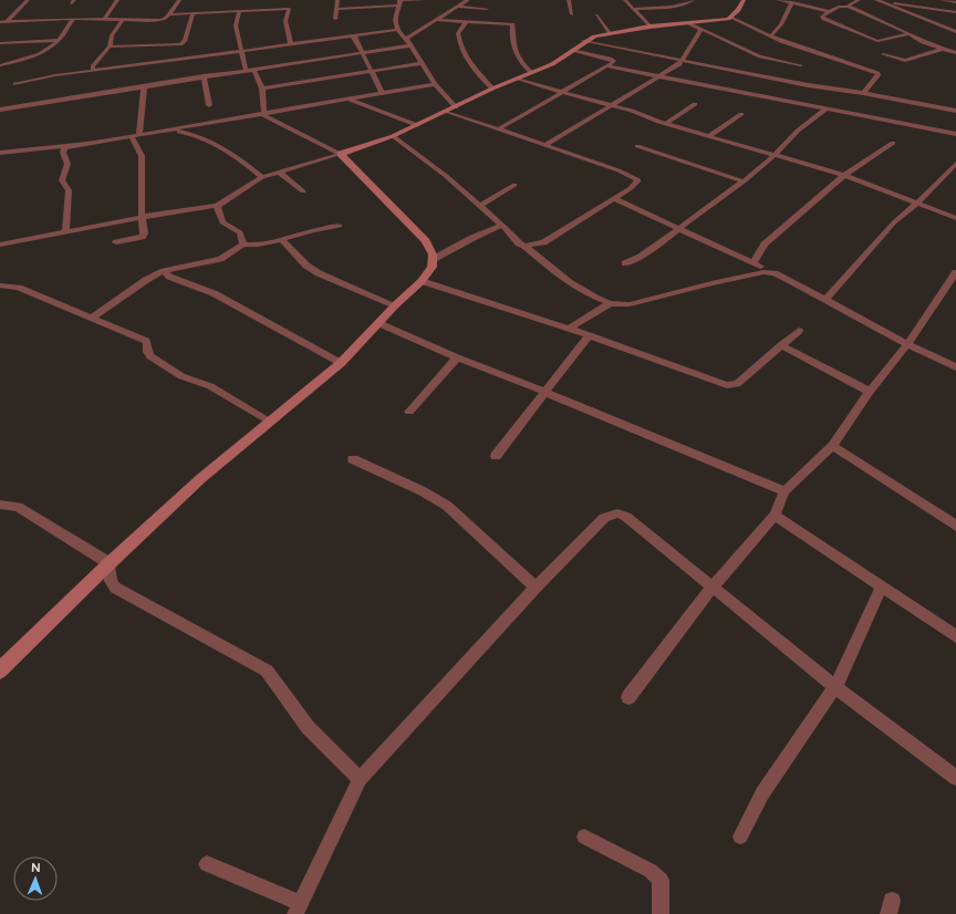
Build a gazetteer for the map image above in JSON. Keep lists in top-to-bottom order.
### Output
{
  "north": "top"
}
